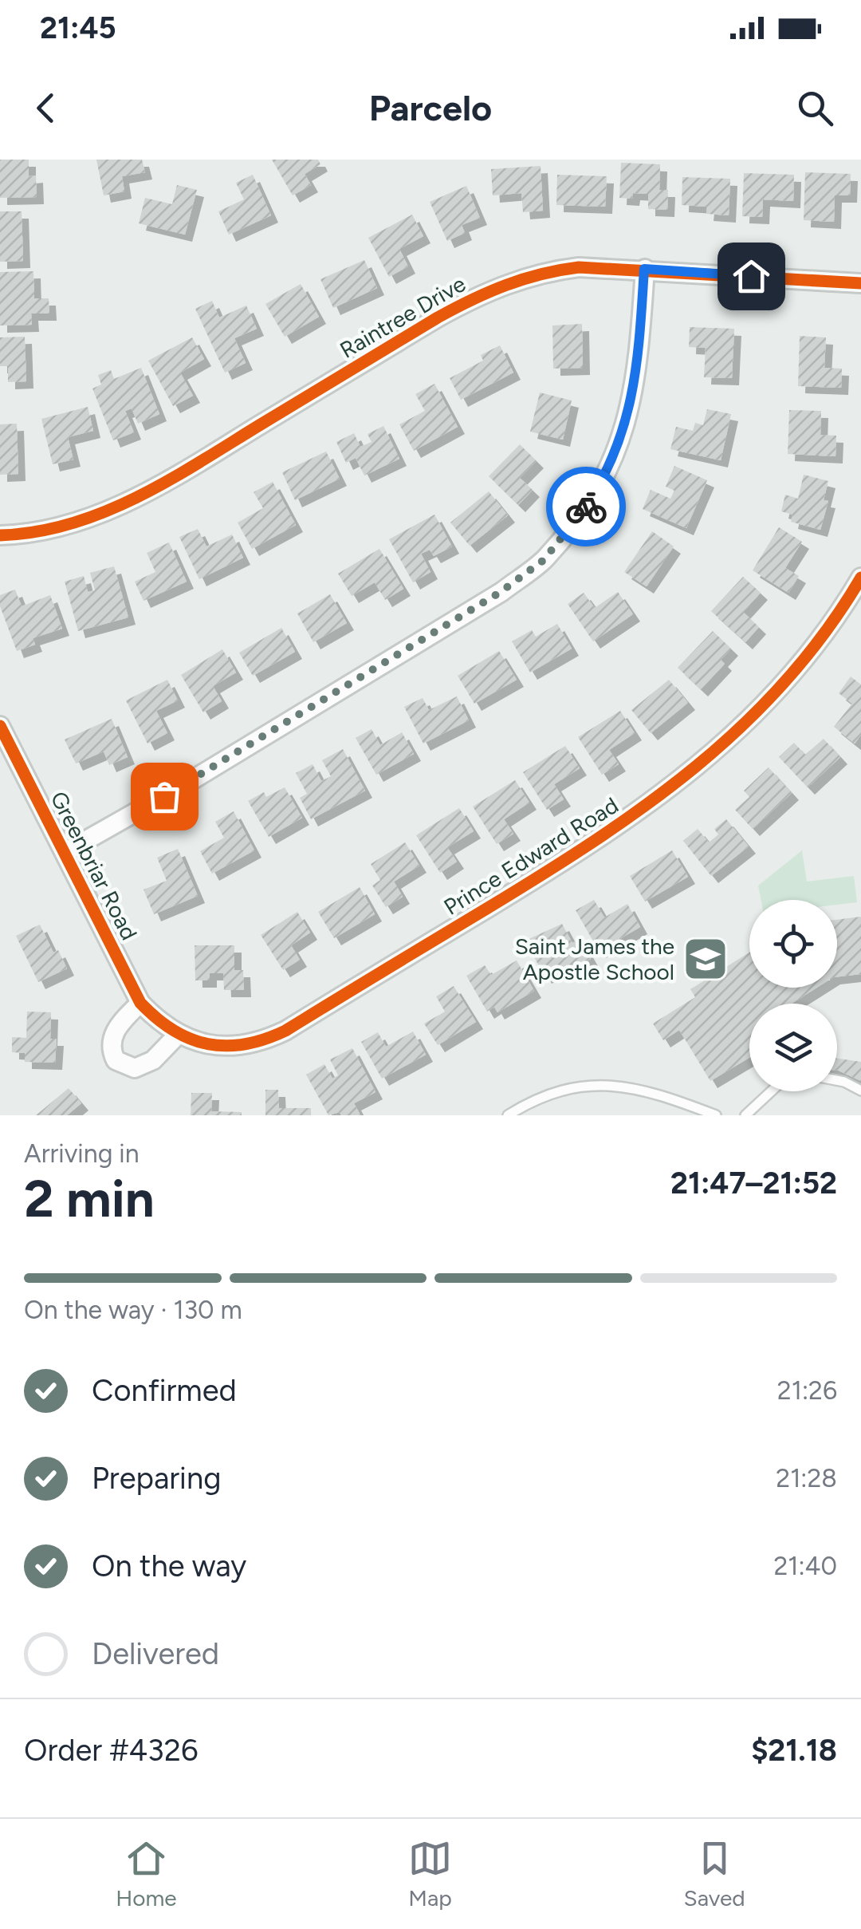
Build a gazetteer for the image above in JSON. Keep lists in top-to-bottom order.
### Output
{
  "streets": {
    "street": ["Raintree Drive", "Prince Edward Road", "Greenbriar Road"]
  },
  "crossings": [
    ["Prince Edward Road", "Greenbriar Road"]
  ],
  "places": {
    "school or university": ["Saint James the Apostle School"]
  },
  "page": {
    "status": "21:45",
    "header": "Parcelo",
    "heading": ["2 min", "Arriving in", "21:47–21:52"],
    "panel": ["Order #4326", "$21.18"],
    "bar": "On the way · 130 m",
    "list": [
      ["Confirmed", "21:26"],
      ["Preparing", "21:28"],
      ["On the way", "21:40"],
      "Delivered"
    ],
    "tabs": ["Home", "Map", "Saved"]
  }
}
